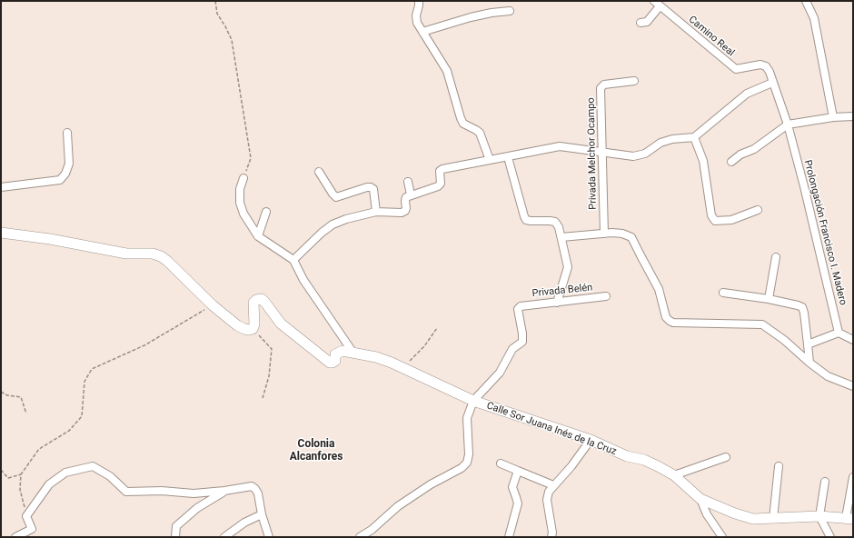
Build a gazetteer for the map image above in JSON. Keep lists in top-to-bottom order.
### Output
{
  "streets": {
    "street": [
      "Camino Real",
      "Privada Melchor Ocampo",
      "Prolongación Francisco I. Madero",
      "Privada Belén",
      "Calle Sor Juana Inés de la Cruz"
    ]
  },
  "crossings": [
    ["Camino Real", "Prolongación Francisco I. Madero"],
    ["Privada Belén", "Calle Sor Juana Inés de la Cruz"]
  ],
  "districts": ["Colonia Alcanfores"]
}
